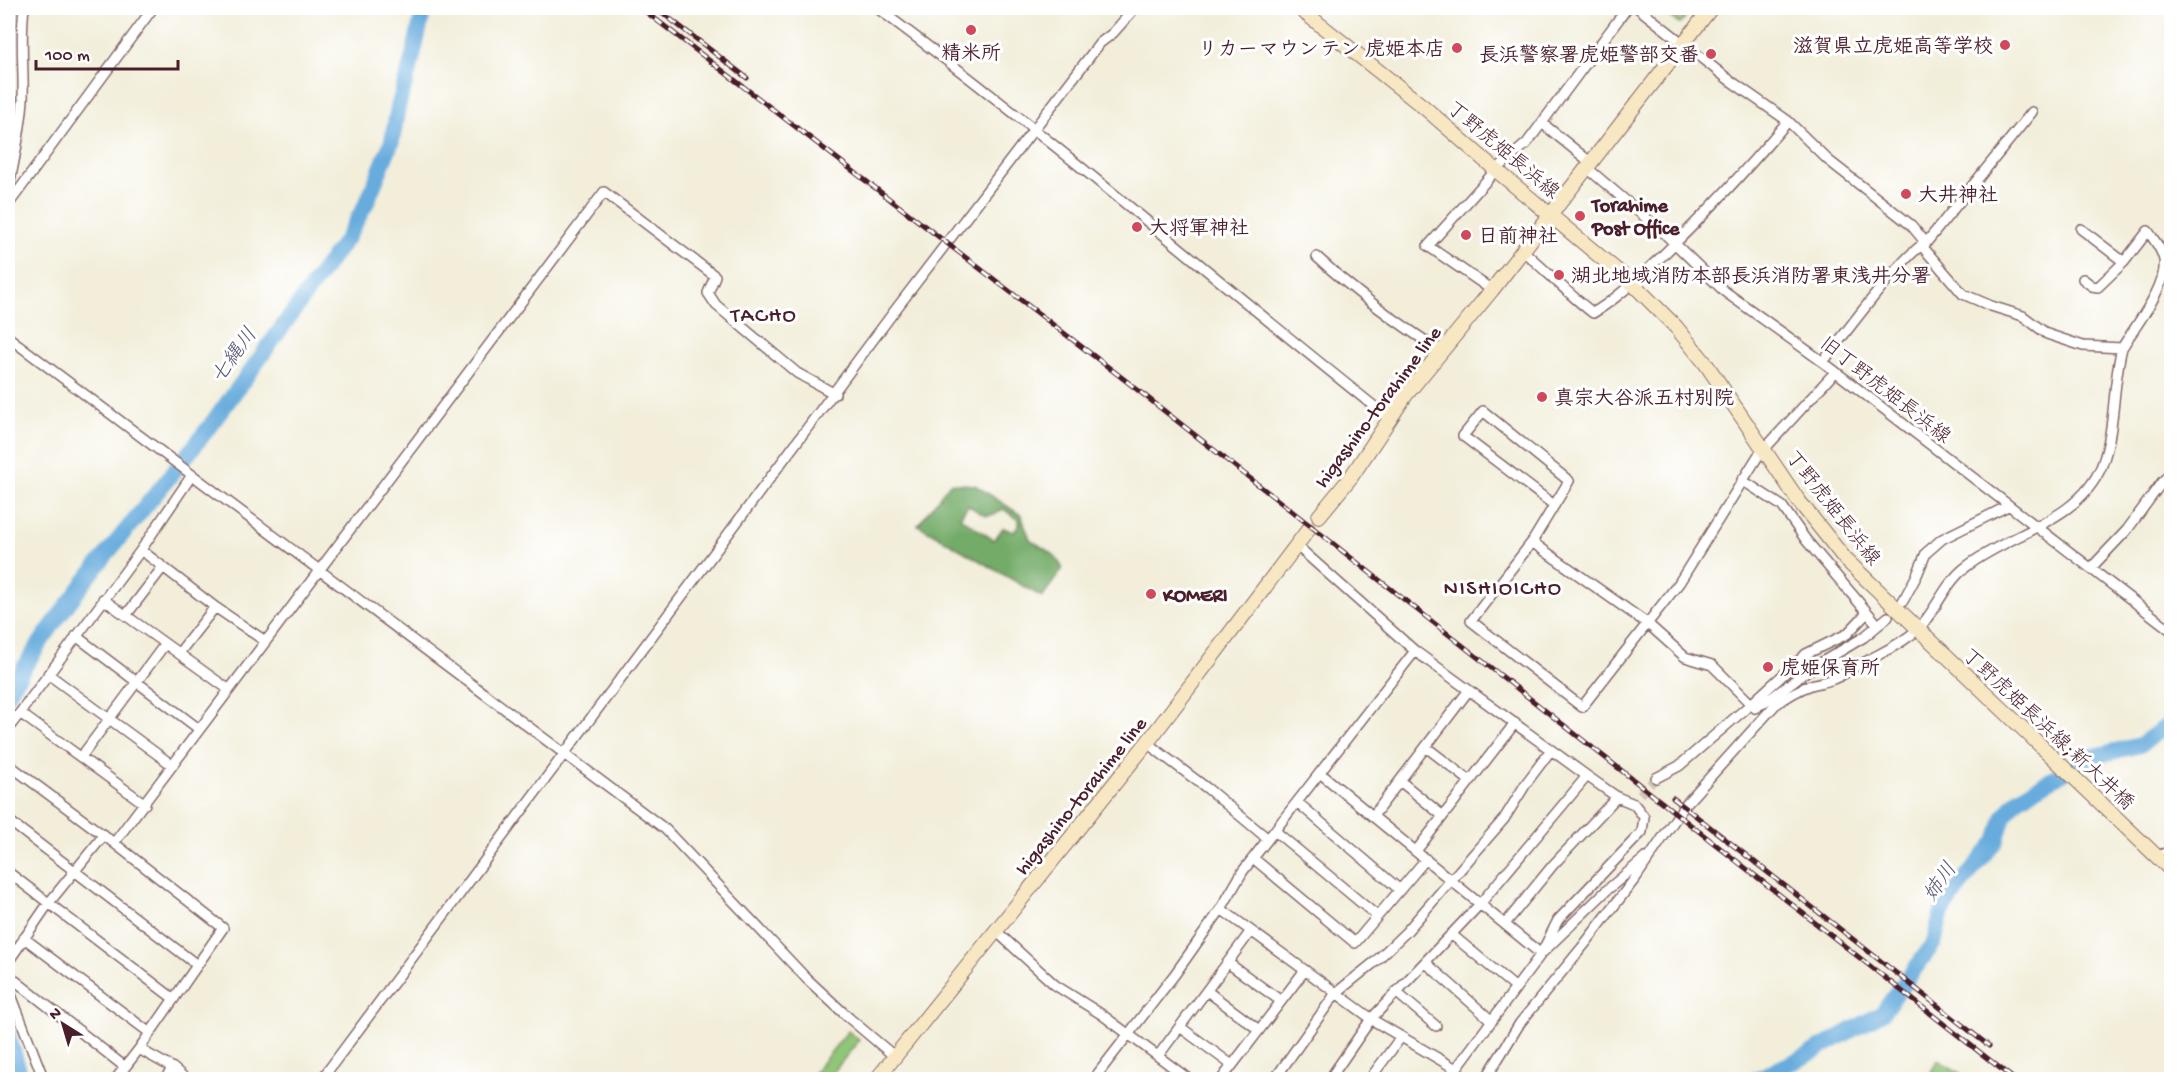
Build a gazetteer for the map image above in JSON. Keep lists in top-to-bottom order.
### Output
{
  "streets": {
    "main road": ["丁野虎姫長浜線", "higashino-torahime line", "丁野虎姫長浜線;新大井橋"],
    "street": ["旧丁野虎姫長浜線"]
  },
  "crossings": [
    ["丁野虎姫長浜線", "higashino-torahime line"],
    ["丁野虎姫長浜線", "丁野虎姫長浜線;新大井橋"],
    ["旧丁野虎姫長浜線", "higashino-torahime line"]
  ],
  "districts": ["TACHO", "NISHIOICHO"],
  "water": ["七縄川", "姉川"],
  "places": [
    "精米所",
    "滋賀県立虎姫高等学校",
    "リカーマウンテン 虎姫本店",
    "長浜警察署虎姫警部交番",
    "大井神社",
    "Torahime Post Office",
    "大将軍神社",
    "日前神社",
    "湖北地域消防本部長浜消防署東浅井分署",
    "真宗大谷派五村別院",
    "KOMERI",
    "虎姫保育所"
  ],
  "scale_bar": "100 m",
  "north": "top left"
}
